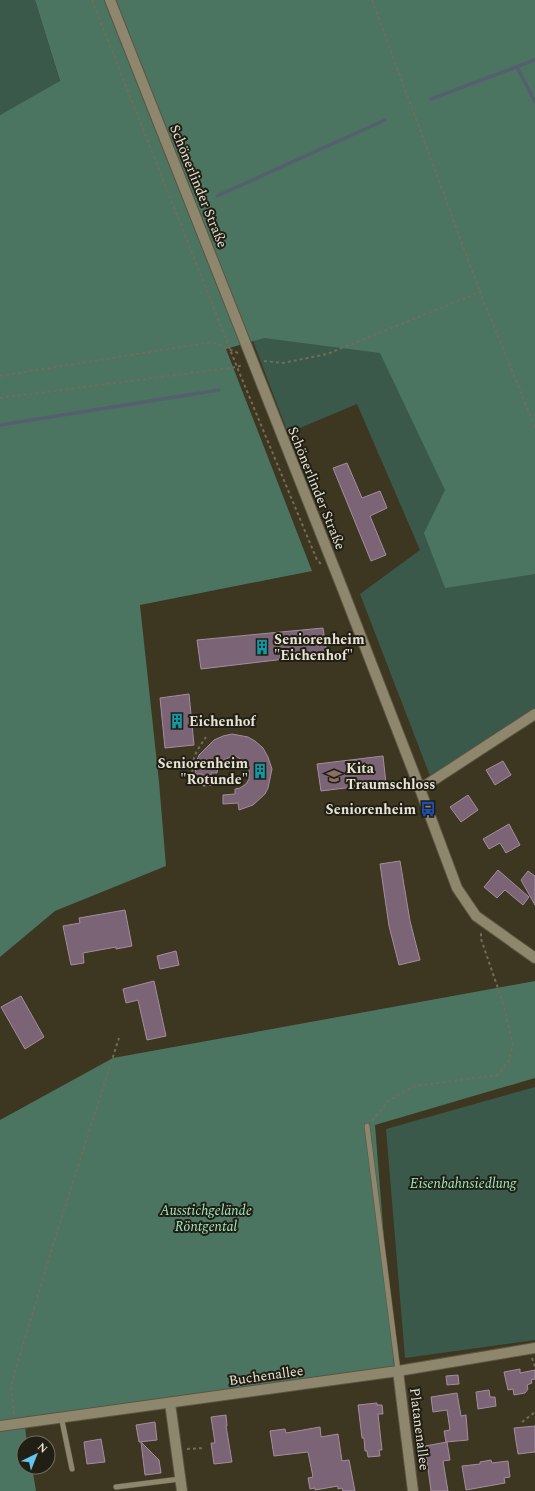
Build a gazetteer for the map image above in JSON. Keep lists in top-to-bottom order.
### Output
{
  "streets": {
    "street": ["Schönerlinder Straße", "Buchenallee", "Platanenallee"]
  },
  "crossings": [
    ["Buchenallee", "Platanenallee"]
  ],
  "parks": ["Eisenbahnsiedlung", "Ausstichgelände Röntgental"],
  "places": {
    "building": ["Seniorenheim \"Eichenhof\"", "Eichenhof", "Seniorenheim \"Rotunde\""],
    "school or university": ["Kita Traumschloss"],
    "bus stop": ["Seniorenheim"]
  },
  "north": "top right"
}
